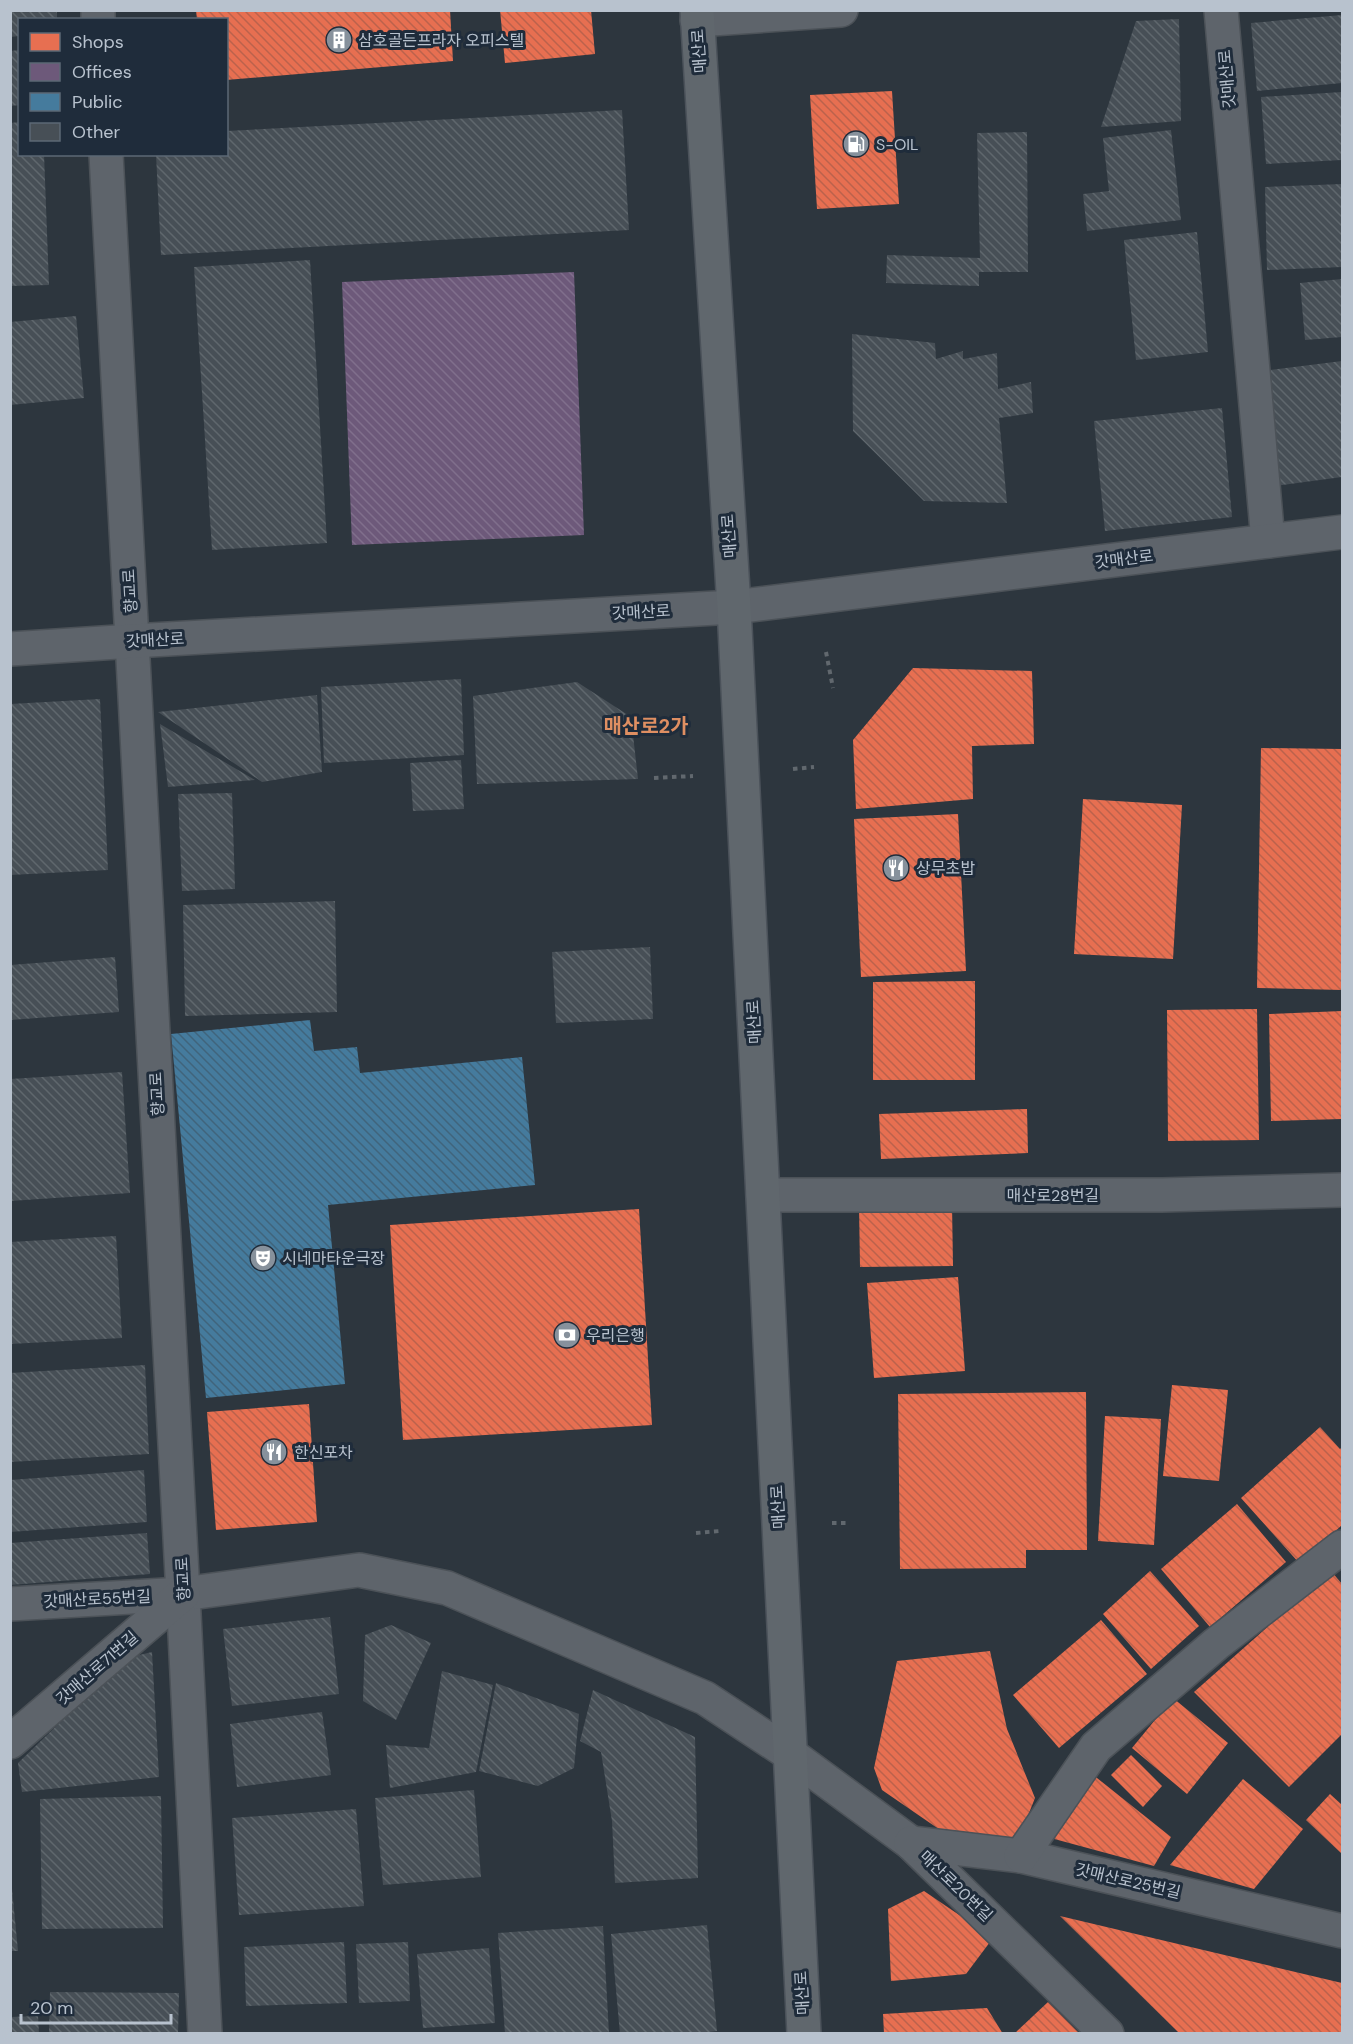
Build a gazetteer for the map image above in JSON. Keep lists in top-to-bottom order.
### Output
{
  "streets": {
    "main road": ["매산로"],
    "street": [
      "갓매산로",
      "향교로",
      "매산로28번길",
      "갓매산로55번길",
      "갓매산로71번길",
      "갓매산로25번길",
      "매산로20번길"
    ]
  },
  "crossings": [
    ["매산로", "갓매산로"],
    ["매산로", "매산로28번길"],
    ["매산로", "갓매산로55번길"],
    ["매산로", "매산로20번길"],
    ["갓매산로", "향교로"],
    ["향교로", "갓매산로55번길"],
    ["향교로", "갓매산로71번길"],
    ["갓매산로55번길", "갓매산로71번길"],
    ["갓매산로55번길", "매산로20번길"],
    ["갓매산로25번길", "매산로20번길"]
  ],
  "districts": ["매산로2가"],
  "places": {
    "building": ["삼호골든프라자 오피스텔"],
    "fuel station": ["S-OIL"],
    "restaurant": ["상무초밥", "한신포차"],
    "theatre": ["시네마타운극장"],
    "bank": ["우리은행"]
  },
  "legend": [
    "Shops",
    "Offices",
    "Public",
    "Other"
  ],
  "scale_bar": "20 m"
}
